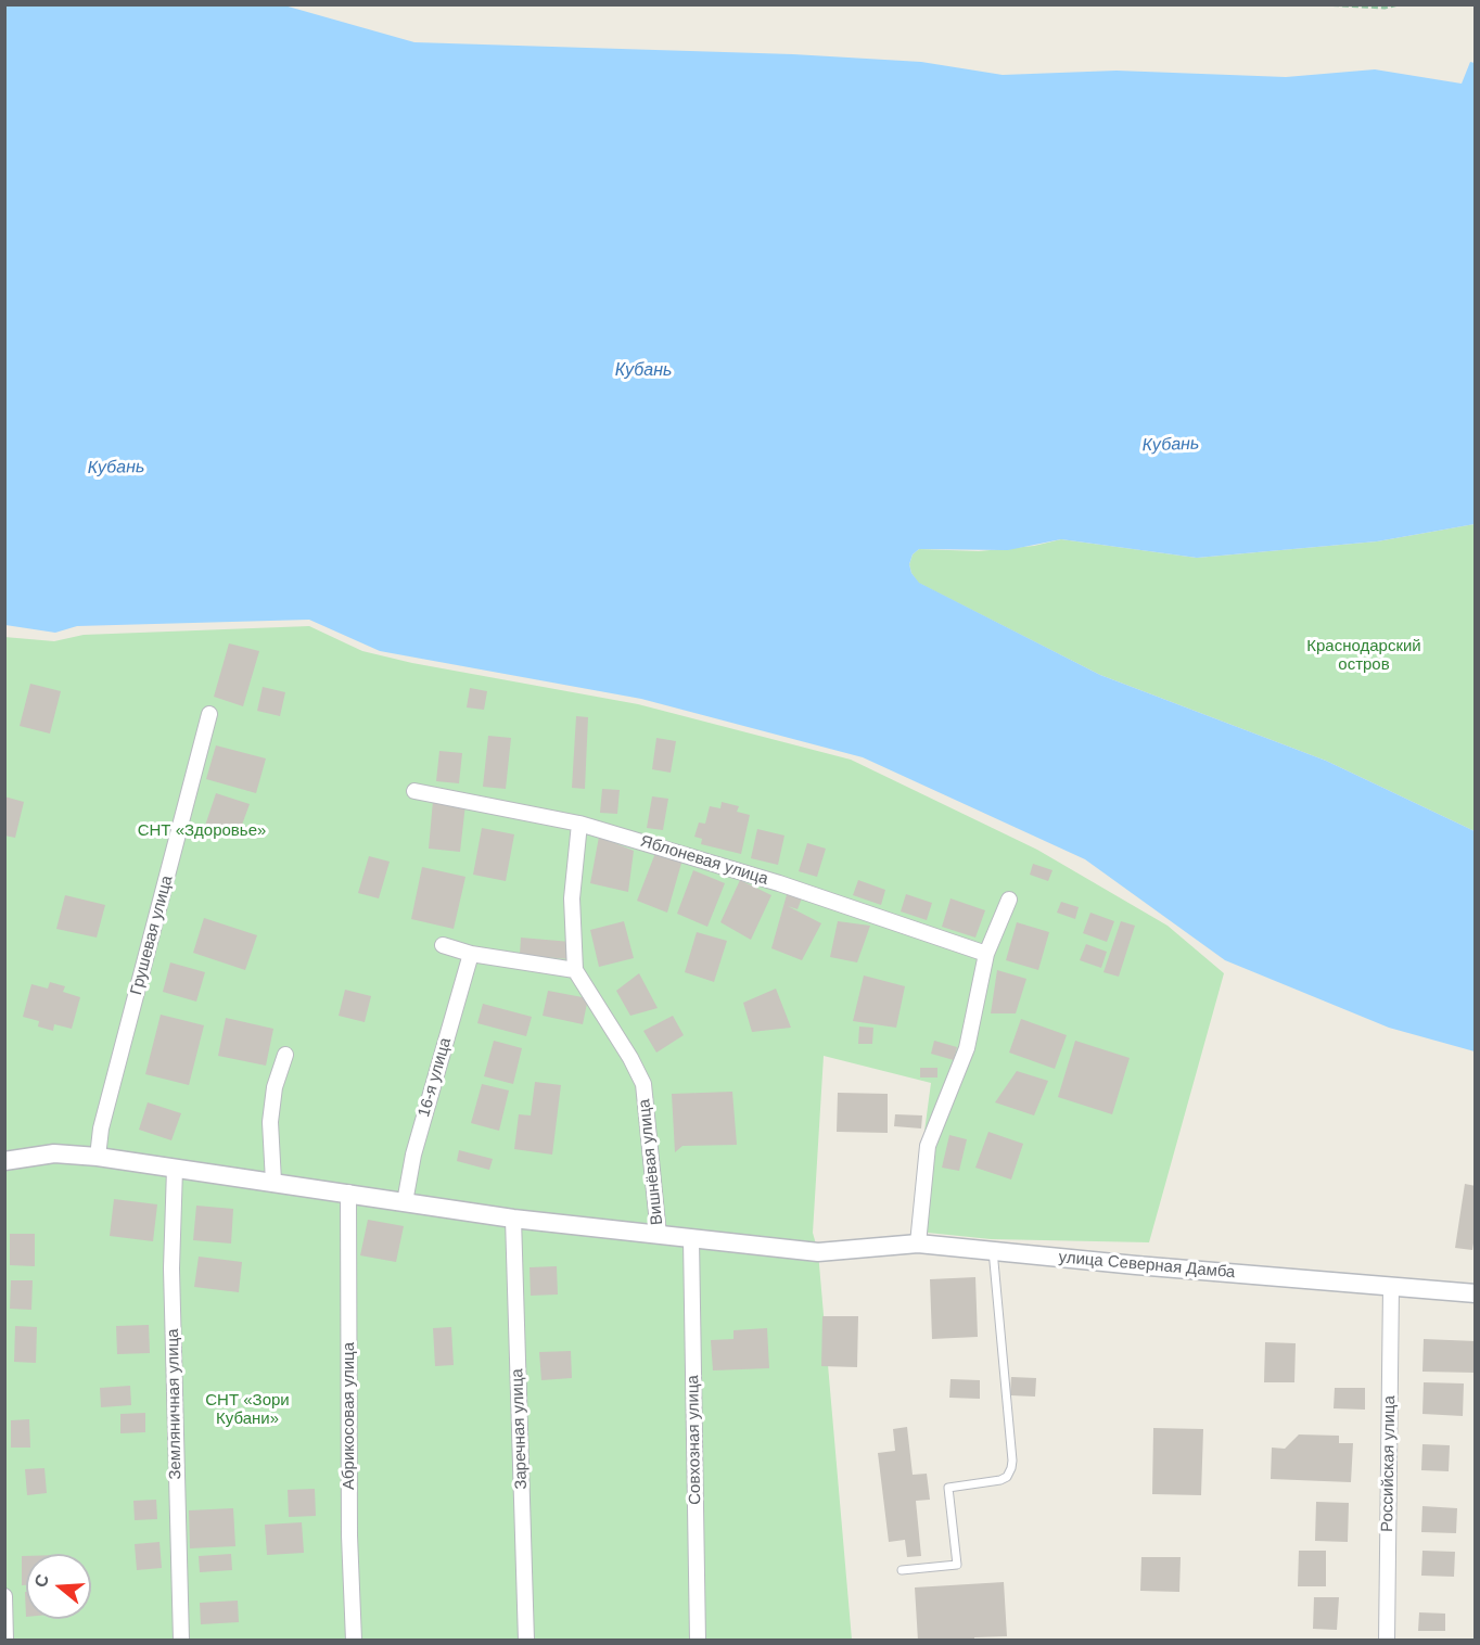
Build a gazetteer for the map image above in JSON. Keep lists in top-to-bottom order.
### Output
{
  "streets": {
    "street": [
      "Яблоневая улица",
      "Грушевая улица",
      "16-я улица",
      "Вишнёвая улица",
      "улица Северная Дамба",
      "Земляничная улица",
      "Абрикосовая улица",
      "Заречная улица",
      "Совхозная улица",
      "Российская улица"
    ]
  },
  "crossings": [
    ["Грушевая улица", "улица Северная Дамба"],
    ["16-я улица", "улица Северная Дамба"],
    ["Вишнёвая улица", "улица Северная Дамба"],
    ["улица Северная Дамба", "Земляничная улица"],
    ["улица Северная Дамба", "Абрикосовая улица"],
    ["улица Северная Дамба", "Заречная улица"],
    ["улица Северная Дамба", "Совхозная улица"],
    ["улица Северная Дамба", "Российская улица"]
  ],
  "water": ["Кубань"],
  "parks": ["Краснодарский остров", "СНТ «Здоровье»", "СНТ «Зори Кубани»"],
  "north": "left"
}
